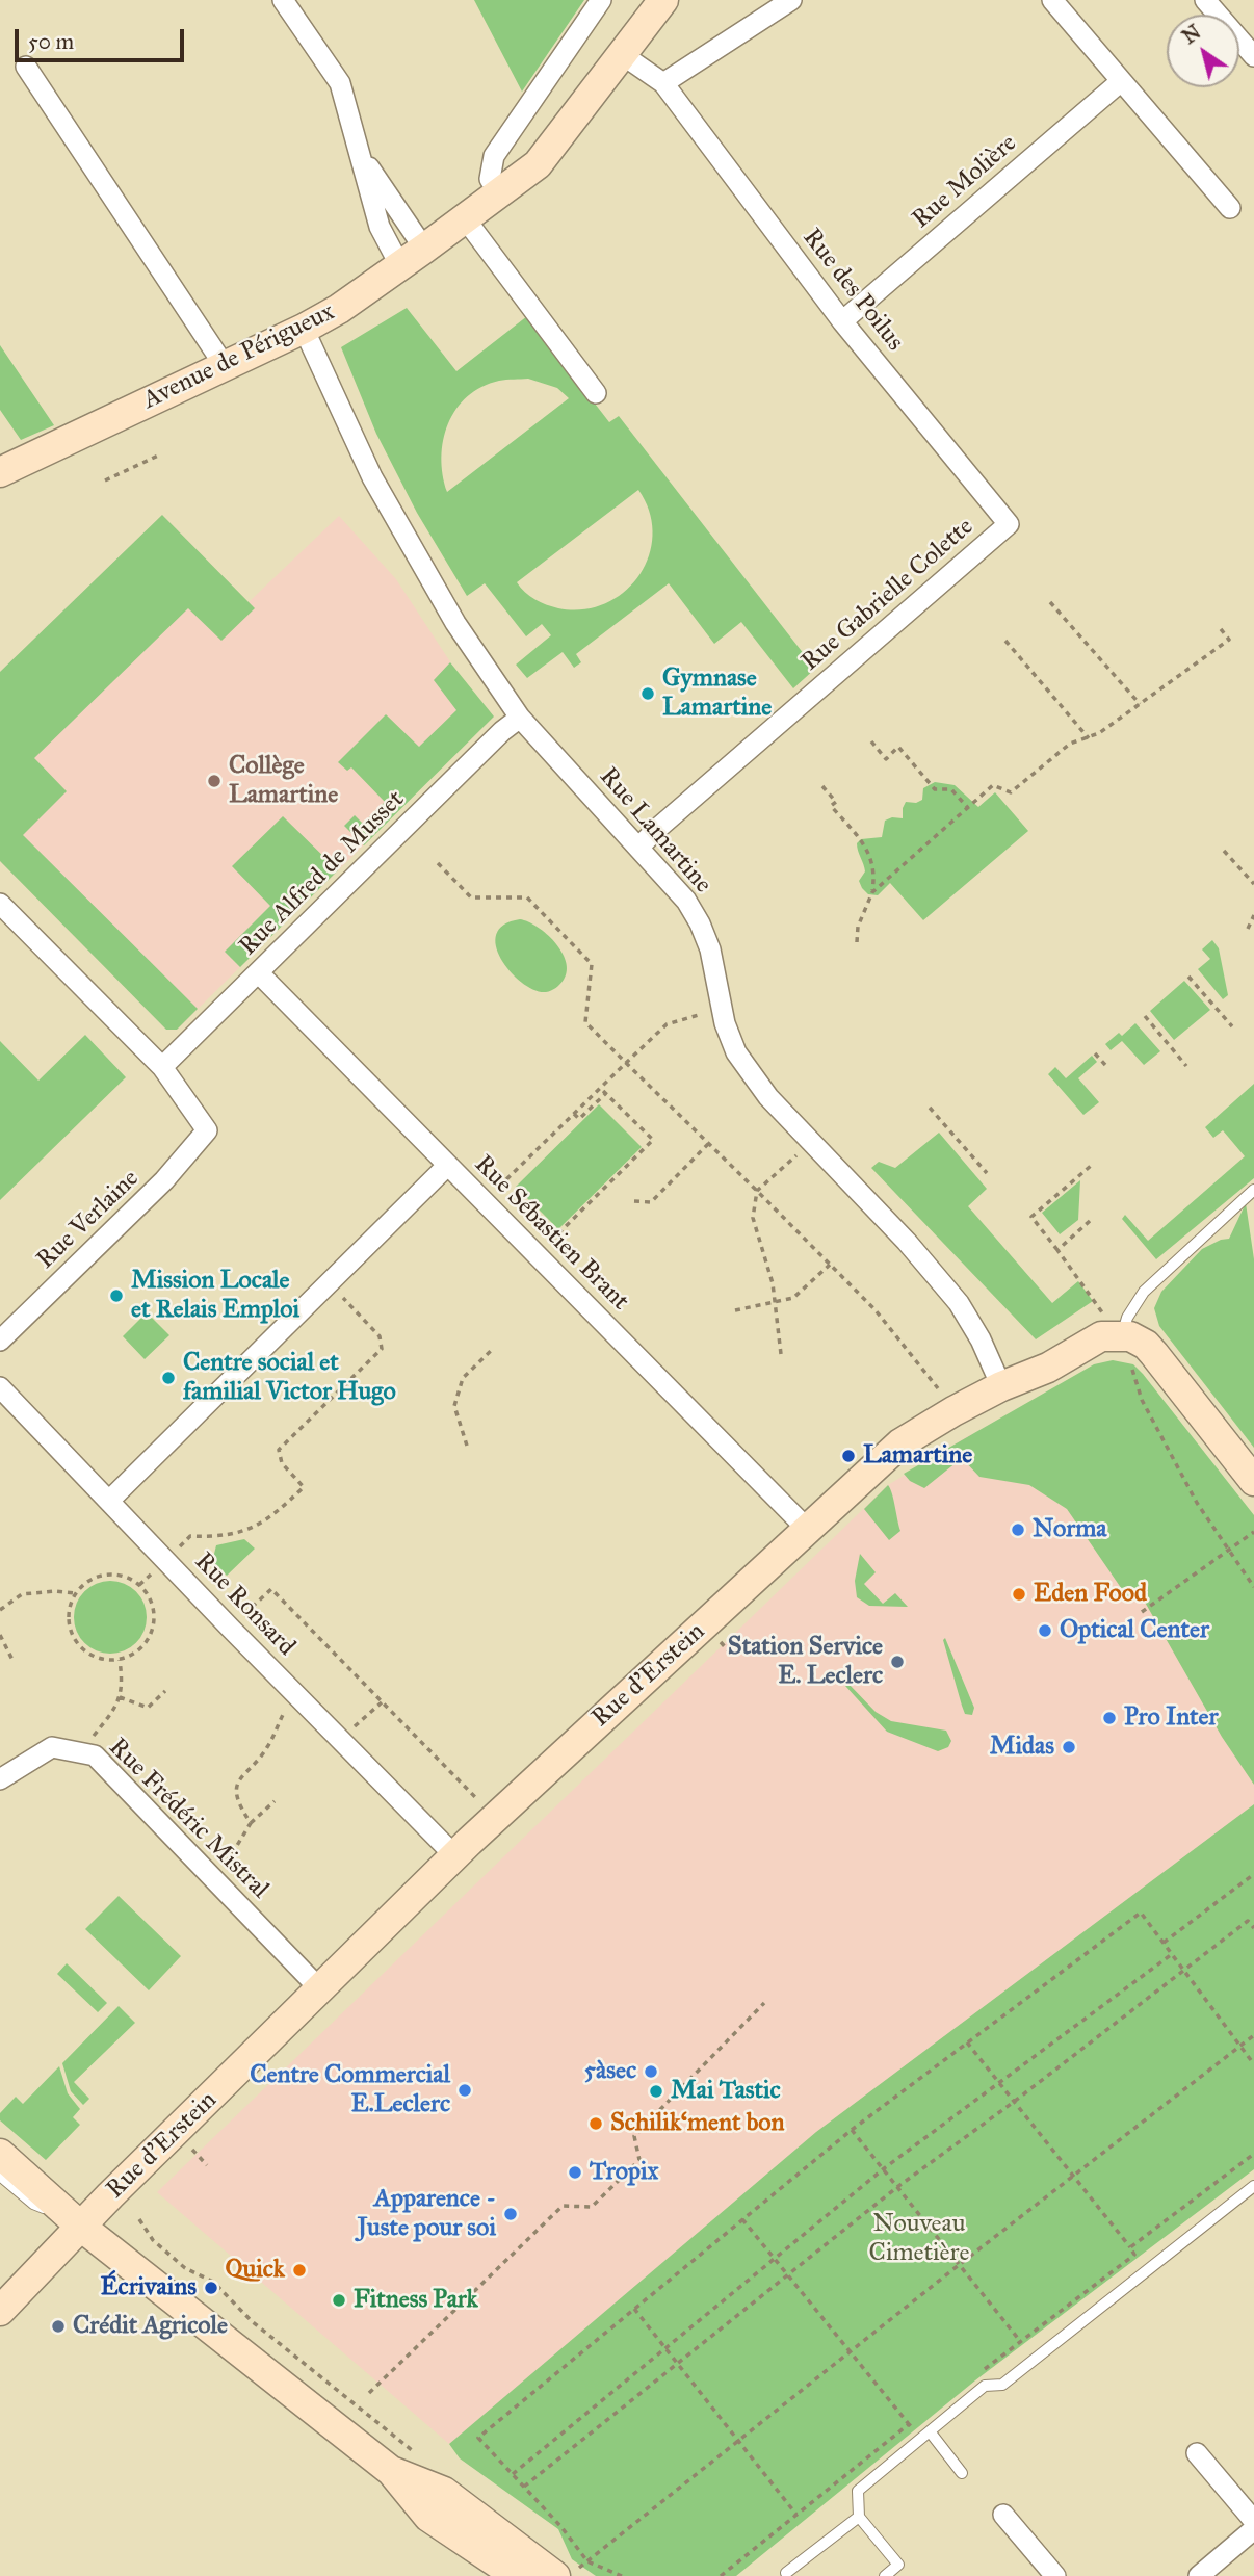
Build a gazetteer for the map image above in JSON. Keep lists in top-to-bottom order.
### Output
{
  "streets": {
    "street": [
      "Rue Molière",
      "Rue des Poilus",
      "Avenue de Périgueux",
      "Rue Gabrielle Colette",
      "Rue Lamartine",
      "Rue Alfred de Musset",
      "Rue Verlaine",
      "Rue Sébastien Brant",
      "Rue Ronsard",
      "Rue d'Erstein",
      "Rue Frédéric Mistral"
    ]
  },
  "crossings": [
    ["Rue Molière", "Rue des Poilus"],
    ["Rue des Poilus", "Avenue de Périgueux"],
    ["Rue des Poilus", "Rue Gabrielle Colette"],
    ["Avenue de Périgueux", "Rue Lamartine"],
    ["Rue Gabrielle Colette", "Rue Lamartine"],
    ["Rue Lamartine", "Rue Alfred de Musset"],
    ["Rue Lamartine", "Rue d'Erstein"],
    ["Rue Alfred de Musset", "Rue Verlaine"],
    ["Rue Alfred de Musset", "Rue Sébastien Brant"],
    ["Rue Sébastien Brant", "Rue d'Erstein"],
    ["Rue Ronsard", "Rue d'Erstein"],
    ["Rue d'Erstein", "Rue Frédéric Mistral"]
  ],
  "parks": ["Nouveau Cimetière"],
  "places": [
    "Gymnase Lamartine",
    "Collège Lamartine",
    "Mission Locale et Relais Emploi",
    "Centre social et familial Victor Hugo",
    "Lamartine",
    "Norma",
    "Eden Food",
    "Optical Center",
    "Station Service E. Leclerc",
    "Pro Inter",
    "Midas",
    "5àsec",
    "Centre Commercial E.Leclerc",
    "Mai Tastic",
    "Schilik‘ment bon",
    "Tropix",
    "Apparence - Juste pour soi",
    "Quick",
    "Écrivains",
    "Fitness Park",
    "Crédit Agricole"
  ],
  "scale_bar": "50 m",
  "north": "top left"
}
